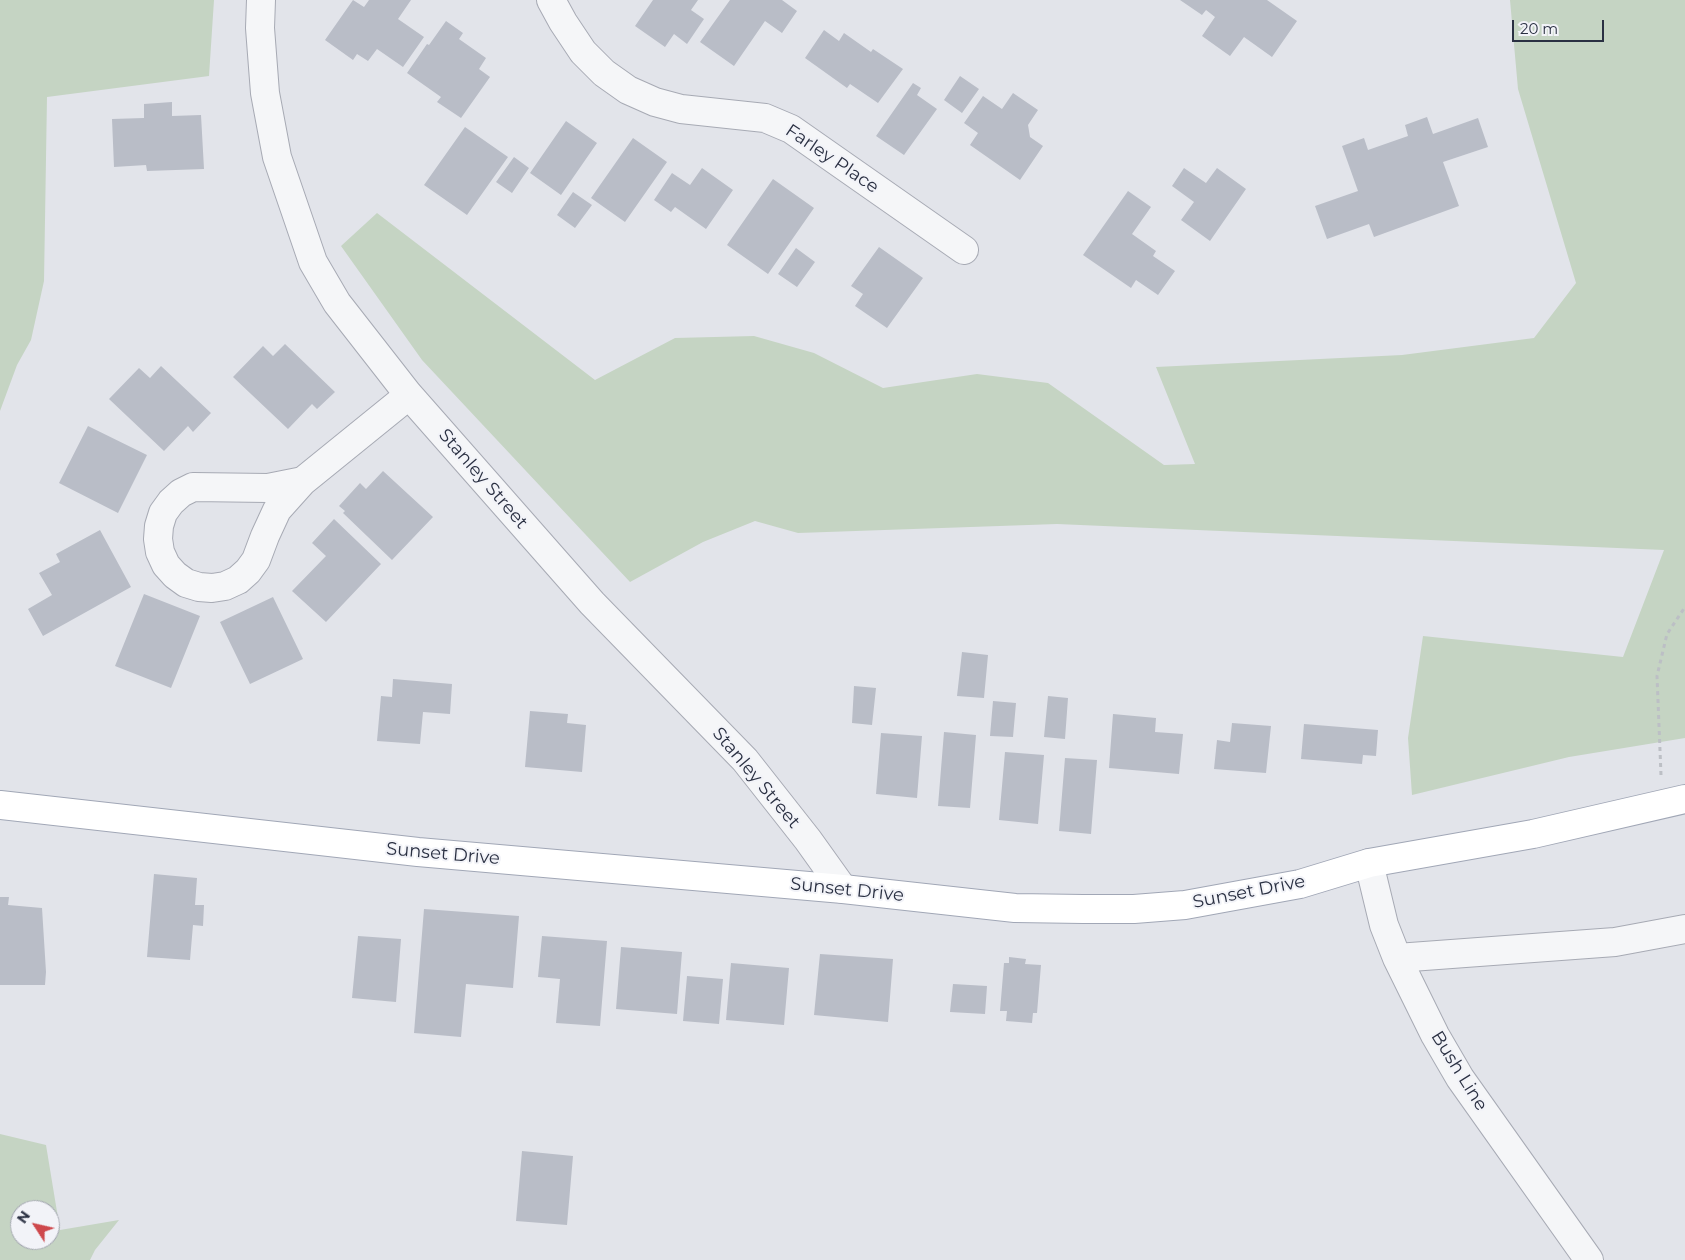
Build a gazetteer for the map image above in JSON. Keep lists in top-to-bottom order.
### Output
{
  "streets": {
    "main road": ["Sunset Drive"],
    "street": ["Farley Place", "Stanley Street", "Bush Line"]
  },
  "crossings": [
    ["Stanley Street", "Sunset Drive"],
    ["Sunset Drive", "Bush Line"]
  ],
  "scale_bar": "20 m",
  "north": "top left"
}
